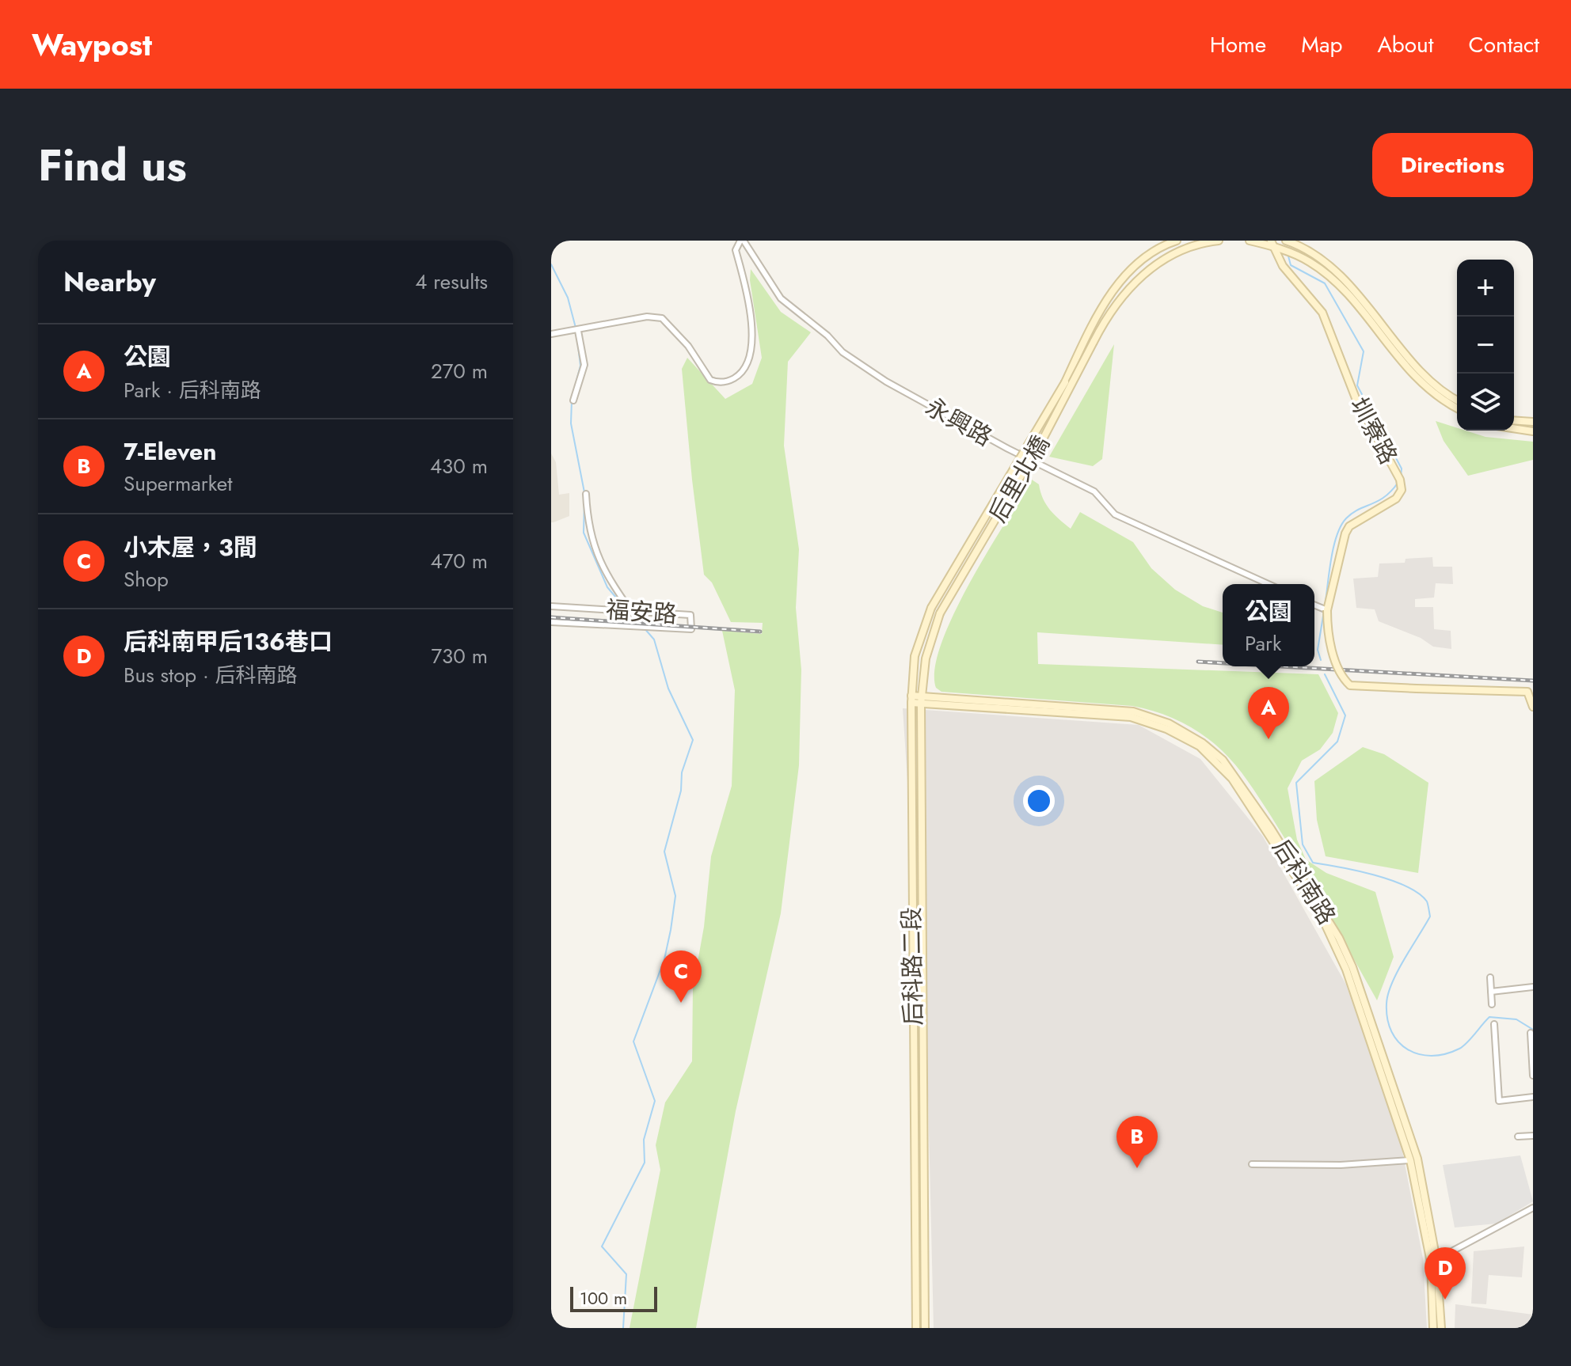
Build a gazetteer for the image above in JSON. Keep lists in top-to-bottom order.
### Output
{
  "streets": {
    "street": [
      "永興路",
      "圳寮路",
      "后里北橋",
      "福安路",
      "后科南路",
      "后科路二段"
    ]
  },
  "crossings": [
    ["后里北橋", "后科路二段"],
    ["后科南路", "后科路二段"]
  ],
  "scale_bar": "100 m",
  "page": {
    "header": "Waypost",
    "nav": [
      "Home",
      "Map",
      "About",
      "Contact"
    ],
    "title": "Find us",
    "buttons": "Directions",
    "heading": ["Nearby", "4 results"],
    "map_buttons": ["+", "−"],
    "list": [
      {
        "mark": "A",
        "name": "公園",
        "note": "Park · 后科南路",
        "value": "270 m"
      },
      {
        "mark": "B",
        "name": "7-Eleven",
        "note": "Supermarket",
        "value": "430 m"
      },
      {
        "mark": "C",
        "name": "小木屋，3間",
        "note": "Shop",
        "value": "470 m"
      },
      {
        "mark": "D",
        "name": "后科南甲后136巷口",
        "note": "Bus stop · 后科南路",
        "value": "730 m"
      }
    ],
    "popup": ["公園", "Park"],
    "pins": [
      "A",
      "C",
      "B",
      "D"
    ],
    "scale": "100 m"
  }
}
